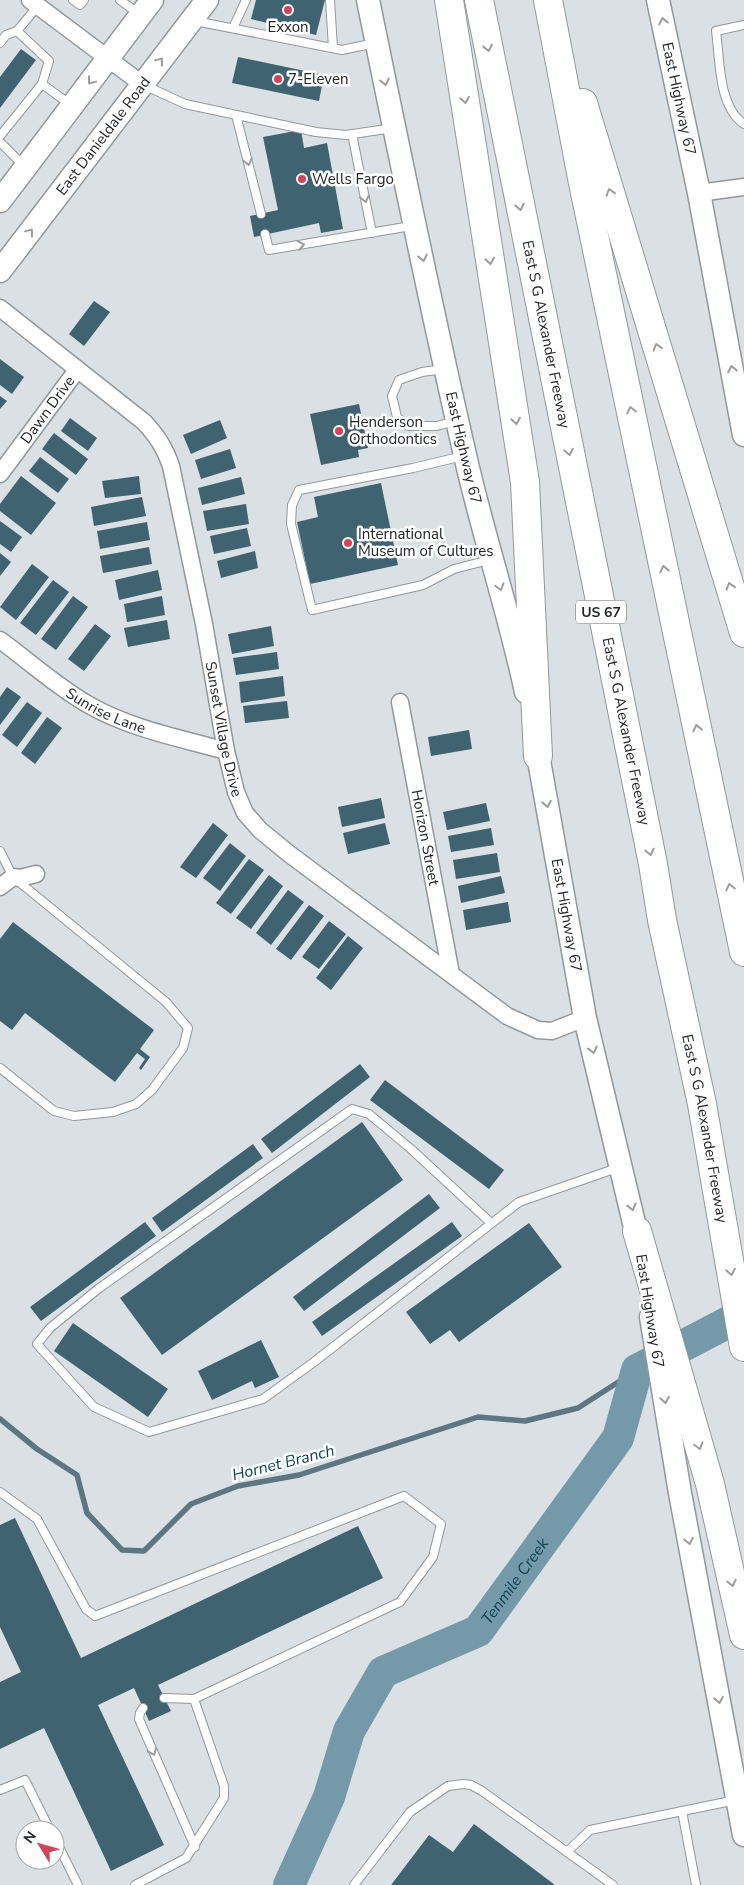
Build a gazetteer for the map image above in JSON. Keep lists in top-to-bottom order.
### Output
{
  "streets": {
    "highway": ["East S G Alexander Freeway", "US 67"],
    "main road": ["East Highway 67", "East Danieldale Road"],
    "street": [
      "Dawn Drive",
      "Sunrise Lane",
      "Sunset Village Drive",
      "Horizon Street"
    ]
  },
  "crossings": [
    ["East Highway 67", "Sunset Village Drive"],
    ["Dawn Drive", "Sunset Village Drive"],
    ["Sunrise Lane", "Sunset Village Drive"],
    ["Sunset Village Drive", "Horizon Street"]
  ],
  "water": ["Hornet Branch", "Tenmile Creek"],
  "places": [
    "Exxon",
    "7-Eleven",
    "Wells Fargo",
    "Henderson Orthodontics",
    "International Museum of Cultures"
  ],
  "north": "top left"
}
